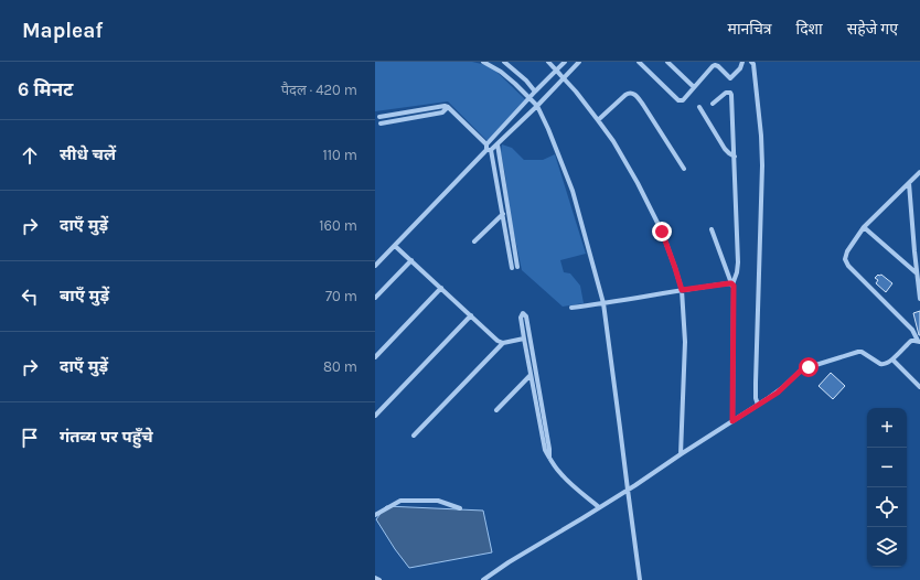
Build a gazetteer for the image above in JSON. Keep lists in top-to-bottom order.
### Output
{
  "page": {
    "header": "Mapleaf",
    "nav": ["मानचित्र", "दिशा", "सहेजे गए"],
    "heading": ["6 मिनट", "पैदल · 420 m"],
    "list": [
      ["सीधे चलें", "110 m"],
      ["दाएँ मुड़ें", "160 m"],
      ["बाएँ मुड़ें", "70 m"],
      ["दाएँ मुड़ें", "80 m"],
      "गंतव्य पर पहुँचे"
    ],
    "map_buttons": ["+", "−"]
  }
}
